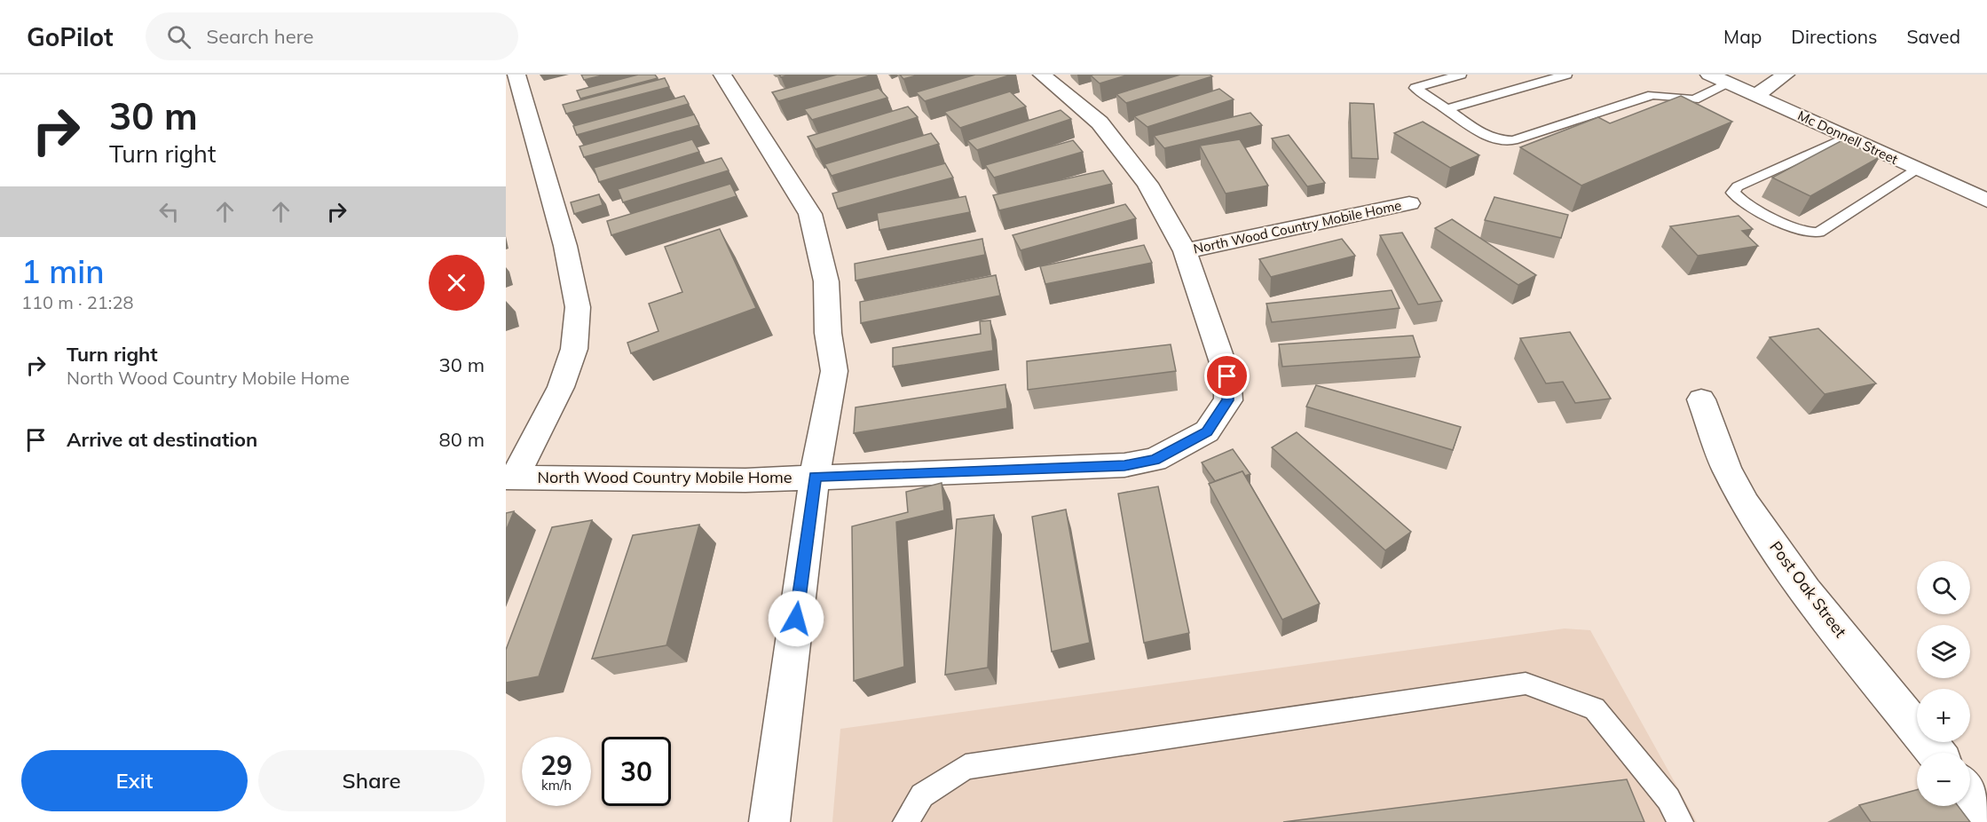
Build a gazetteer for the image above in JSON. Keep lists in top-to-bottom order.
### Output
{
  "streets": {
    "street": ["Mc Donnell Street", "North Wood Country Mobile Home", "Post Oak Street"]
  },
  "page": {
    "header": "GoPilot",
    "search": "Search here",
    "nav": ["Map", "Directions", "Saved"],
    "turn": ["30 m", "Turn right"],
    "heading": ["1 min", "110 m · 21:28"],
    "list": [
      {
        "name": "Turn right",
        "note": "North Wood Country Mobile Home",
        "value": "30 m"
      },
      {
        "name": "Arrive at destination",
        "value": "80 m"
      }
    ],
    "map_buttons": ["+", "−"],
    "speed": "29 km/h",
    "limit": "30",
    "buttons": ["Exit", "Share"]
  }
}
